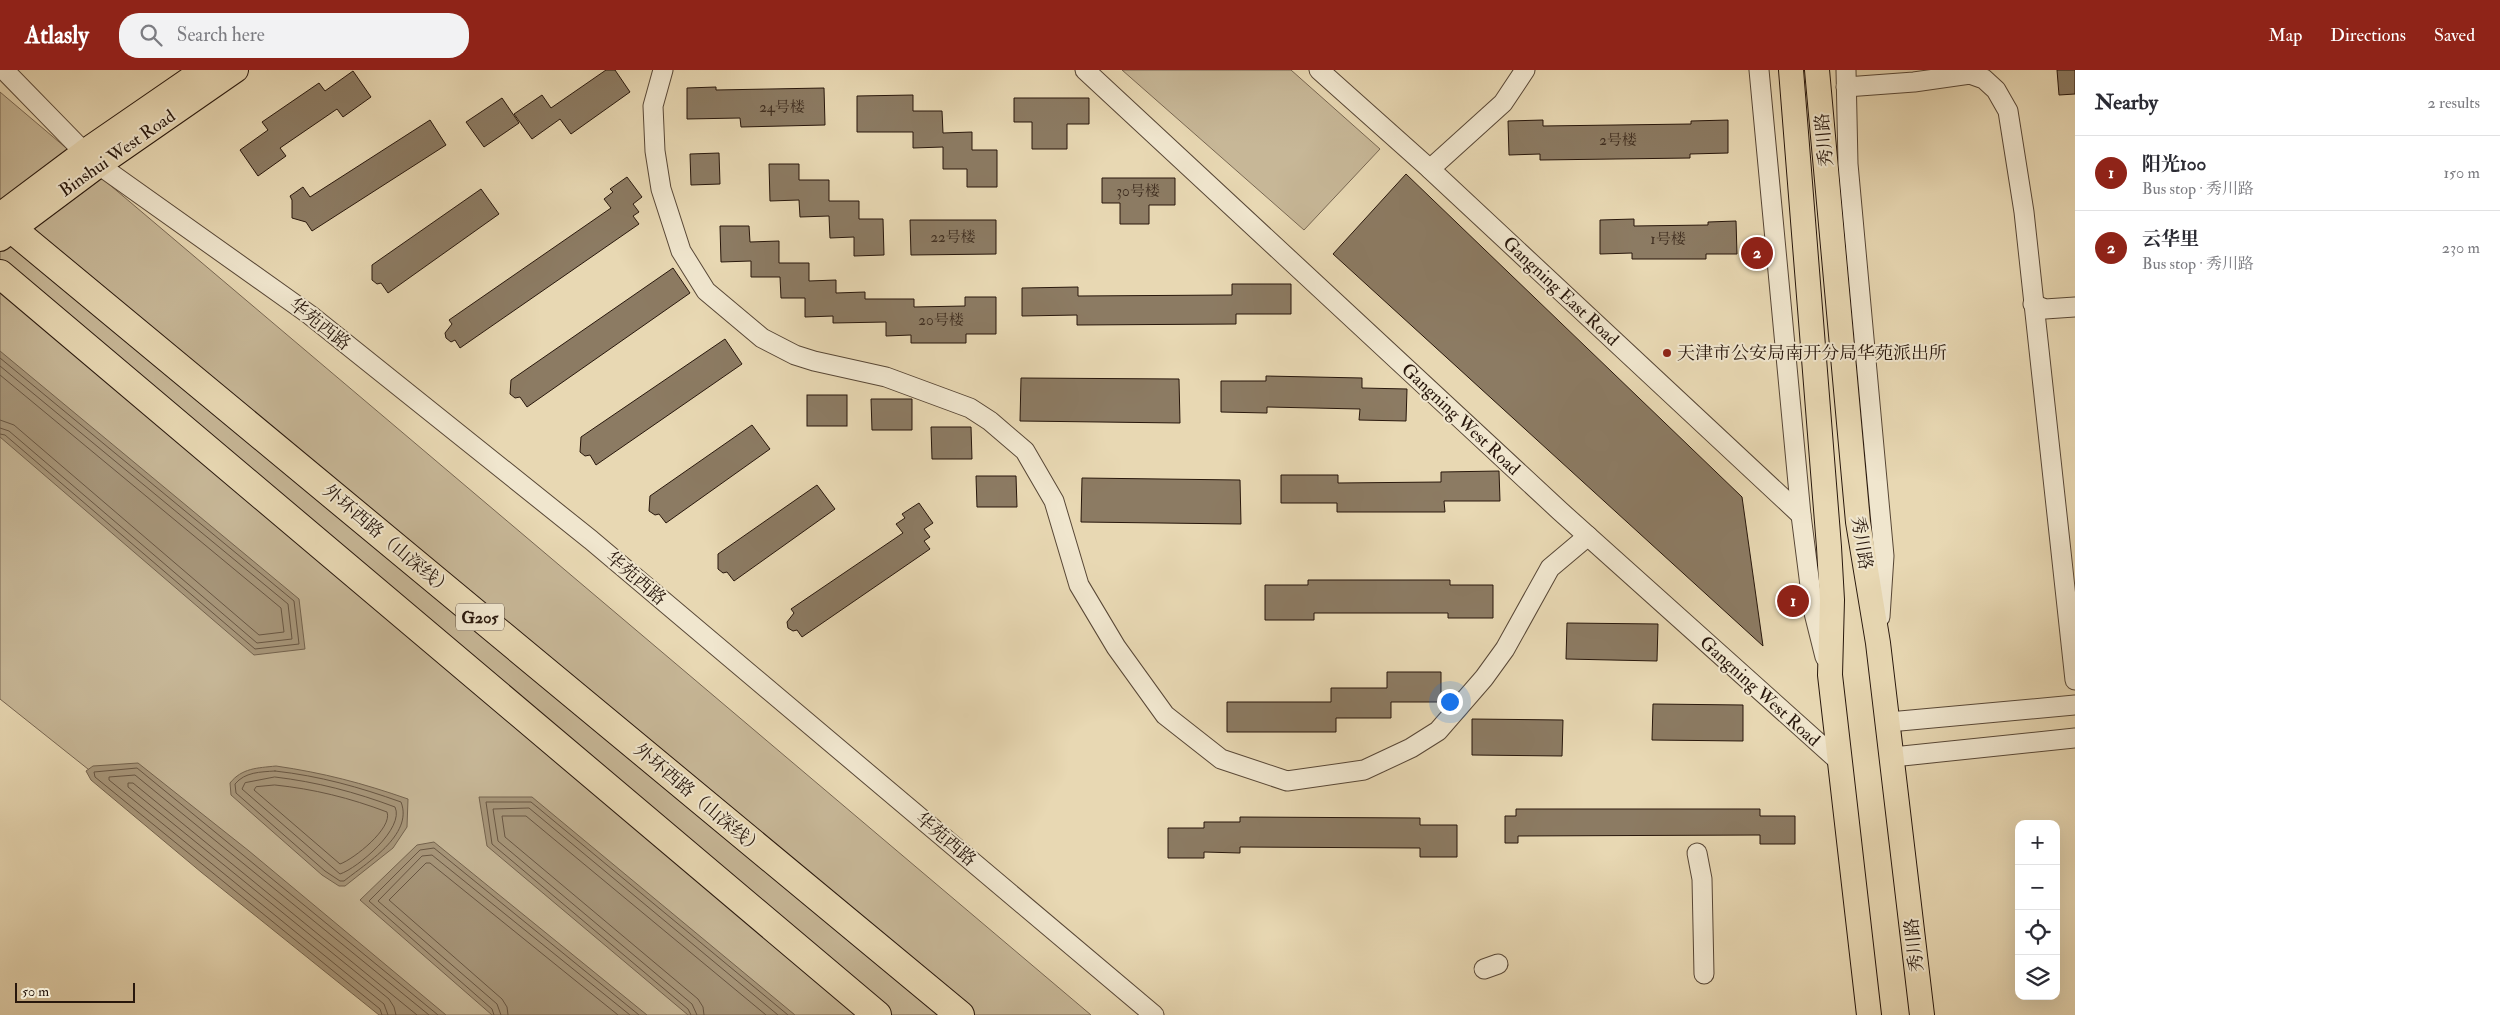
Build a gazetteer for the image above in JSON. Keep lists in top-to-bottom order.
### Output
{
  "streets": {
    "highway": ["外环西路（山深线）", "G205"],
    "main road": ["秀川路", "Binshui West Road"],
    "street": ["Gangning East Road", "华苑西路", "Gangning West Road"]
  },
  "crossings": [
    ["秀川路", "Gangning West Road"],
    ["Binshui West Road", "华苑西路"],
    ["Binshui West Road", "外环西路（山深线）"]
  ],
  "places": ["天津市公安局南开分局华苑派出所"],
  "house_numbers": [
    "24号楼",
    "2号楼",
    "30号楼",
    "22号楼",
    "1号楼",
    "20号楼"
  ],
  "scale_bar": "50 m",
  "page": {
    "header": "Atlasly",
    "search": "Search here",
    "nav": ["Map", "Directions", "Saved"],
    "heading": ["Nearby", "2 results"],
    "list": [
      {
        "mark": "1",
        "name": "阳光100",
        "note": "Bus stop · 秀川路",
        "value": "150 m"
      },
      {
        "mark": "2",
        "name": "云华里",
        "note": "Bus stop · 秀川路",
        "value": "230 m"
      }
    ],
    "pins": ["2", "1"],
    "map_buttons": ["+", "−"],
    "scale": "50 m"
  }
}
